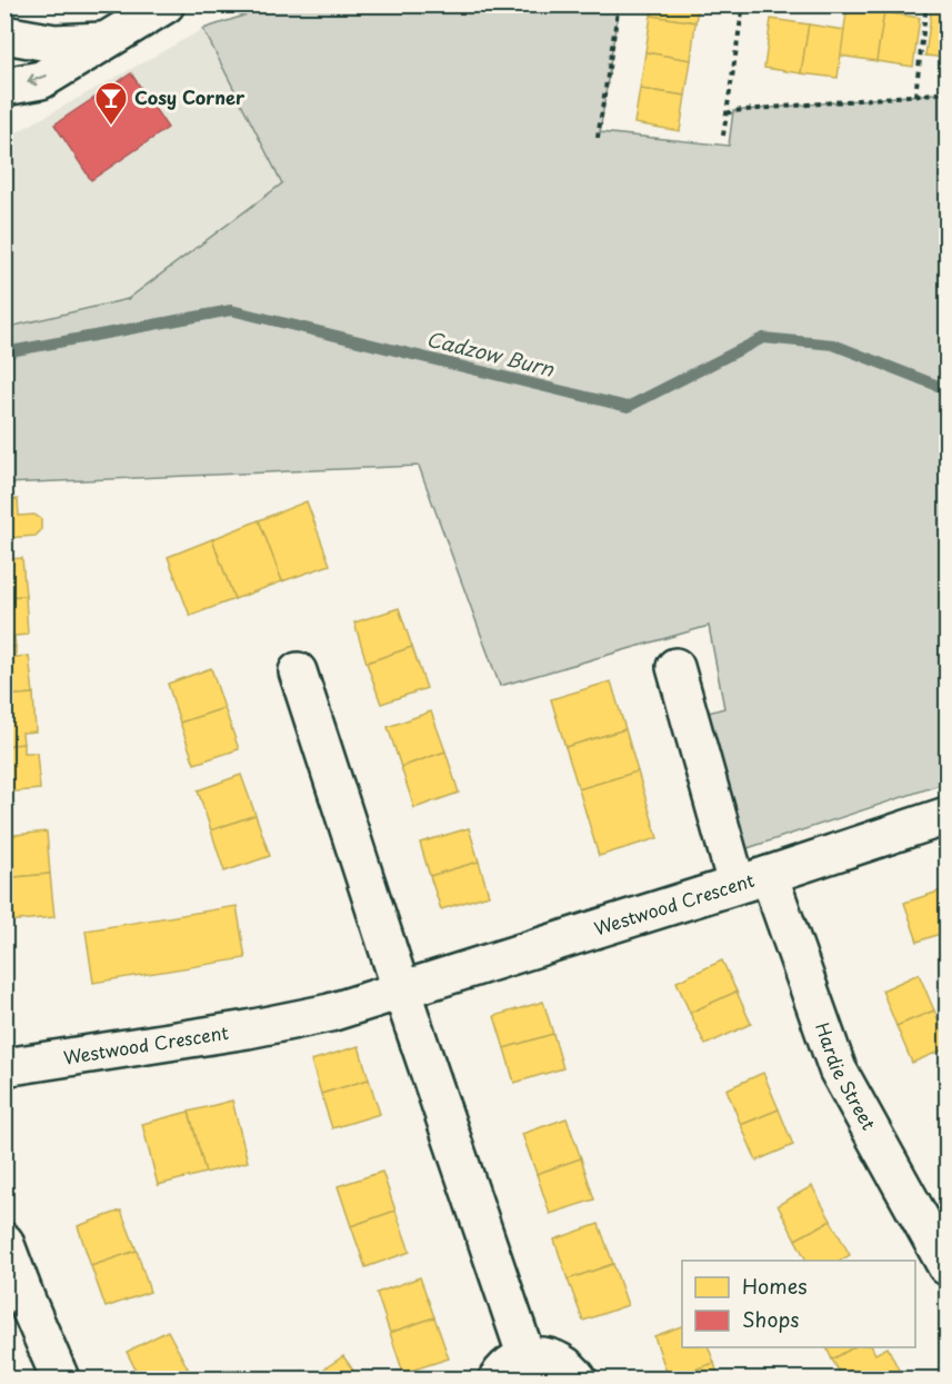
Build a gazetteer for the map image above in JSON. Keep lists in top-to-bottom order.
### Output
{
  "streets": {
    "street": ["Westwood Crescent", "Hardie Street"]
  },
  "crossings": [
    ["Westwood Crescent", "Hardie Street"]
  ],
  "water": ["Cadzow Burn"],
  "places": {
    "bar": ["Cosy Corner"]
  },
  "legend": ["Homes", "Shops"]
}
